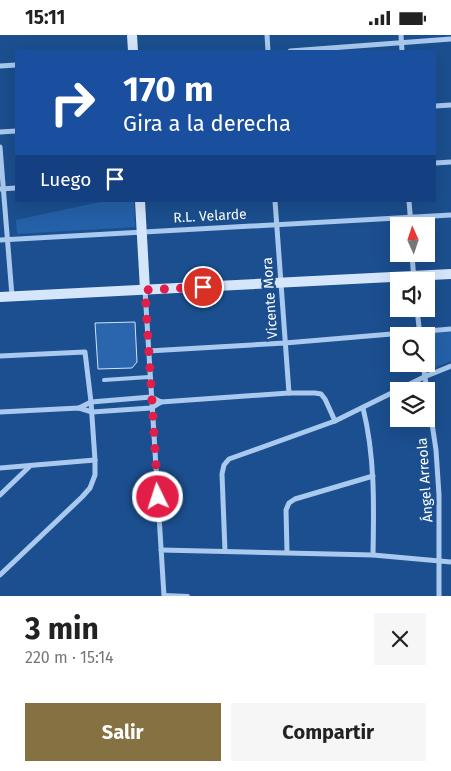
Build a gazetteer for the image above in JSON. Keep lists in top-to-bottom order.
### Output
{
  "streets": {
    "street": ["R.L. Velarde", "Vicente Mora", "Ángel Arreola"]
  },
  "crossings": [
    ["R.L. Velarde", "Vicente Mora"]
  ],
  "north": "top",
  "page": {
    "status": "15:11",
    "turn": ["170 m", "Gira a la derecha"],
    "then": "Luego",
    "heading": ["3 min", "220 m · 15:14"],
    "buttons": ["Salir", "Compartir"]
  }
}
